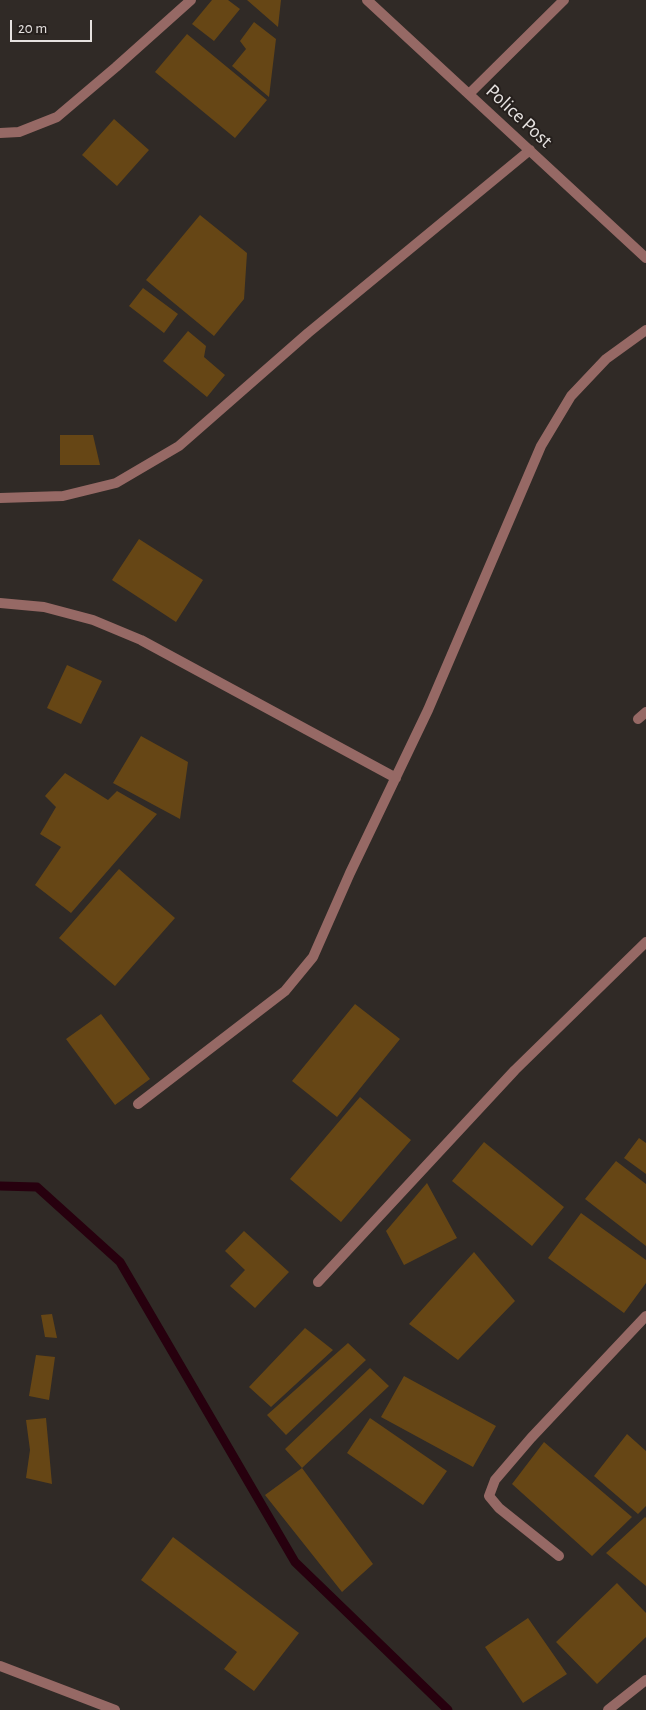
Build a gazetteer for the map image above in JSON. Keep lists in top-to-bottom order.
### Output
{
  "streets": {
    "street": ["Police Post"]
  },
  "scale_bar": "20 m"
}
